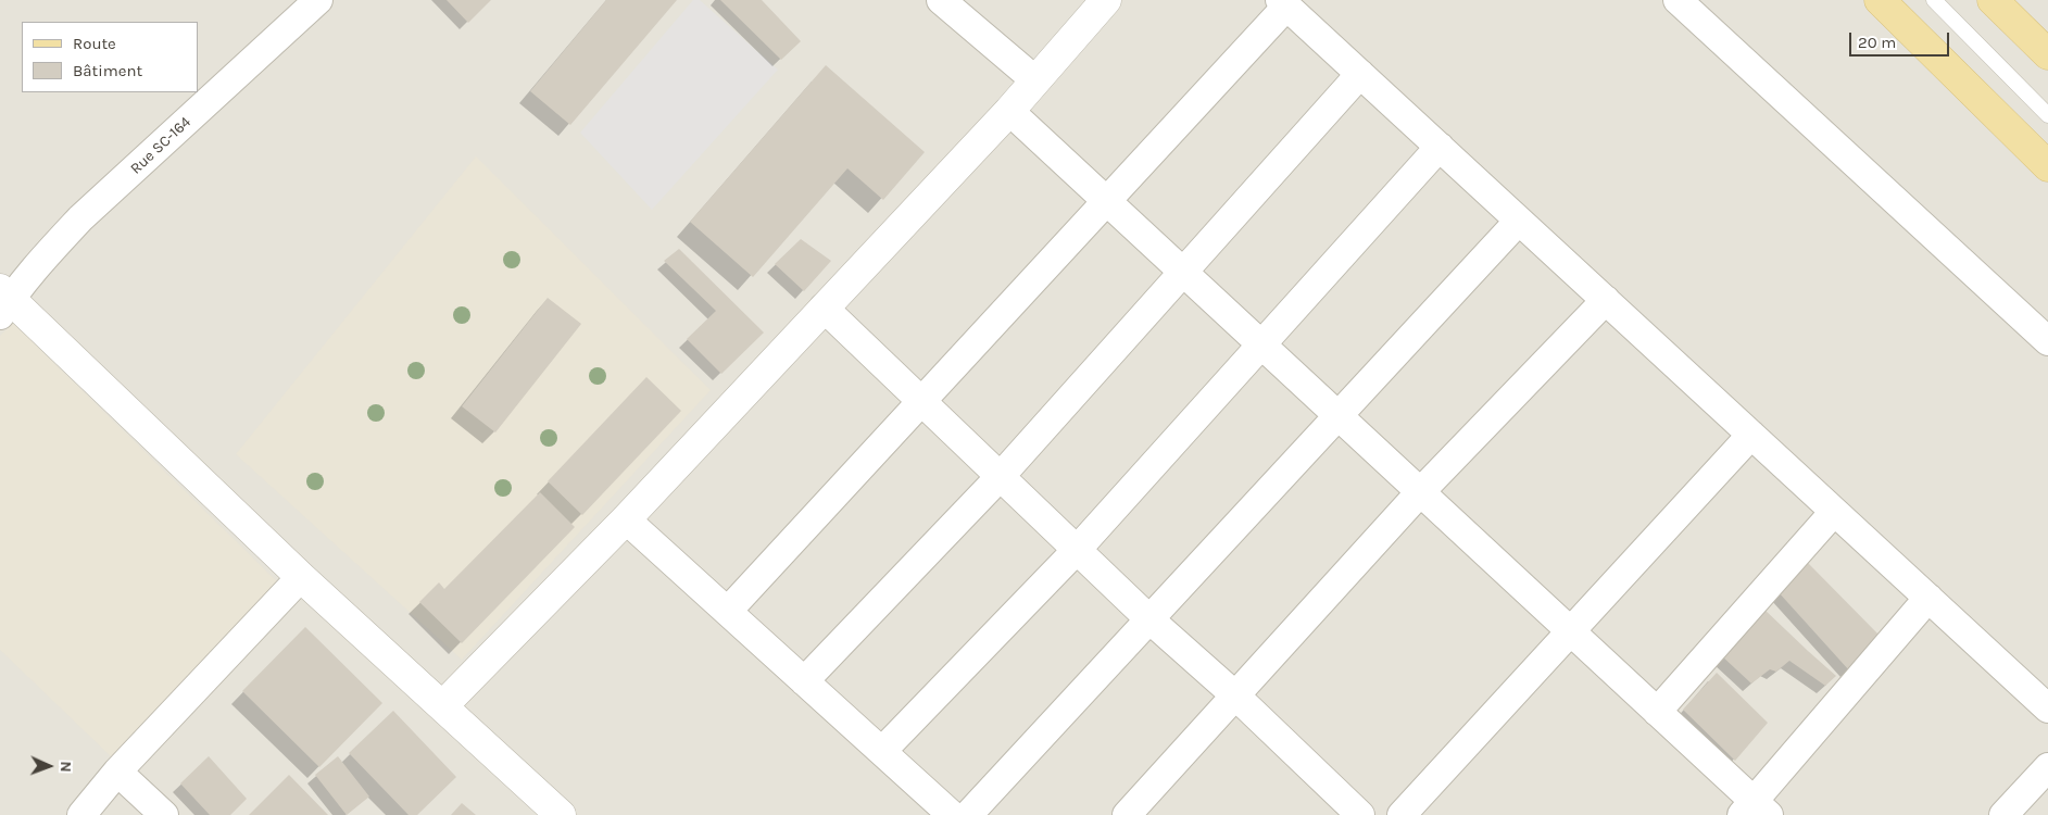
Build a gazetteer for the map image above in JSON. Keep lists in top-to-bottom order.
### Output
{
  "streets": {
    "street": ["Rue SC-164"]
  },
  "legend": ["Route", "Bâtiment"],
  "scale_bar": "20 m",
  "north": "right"
}
